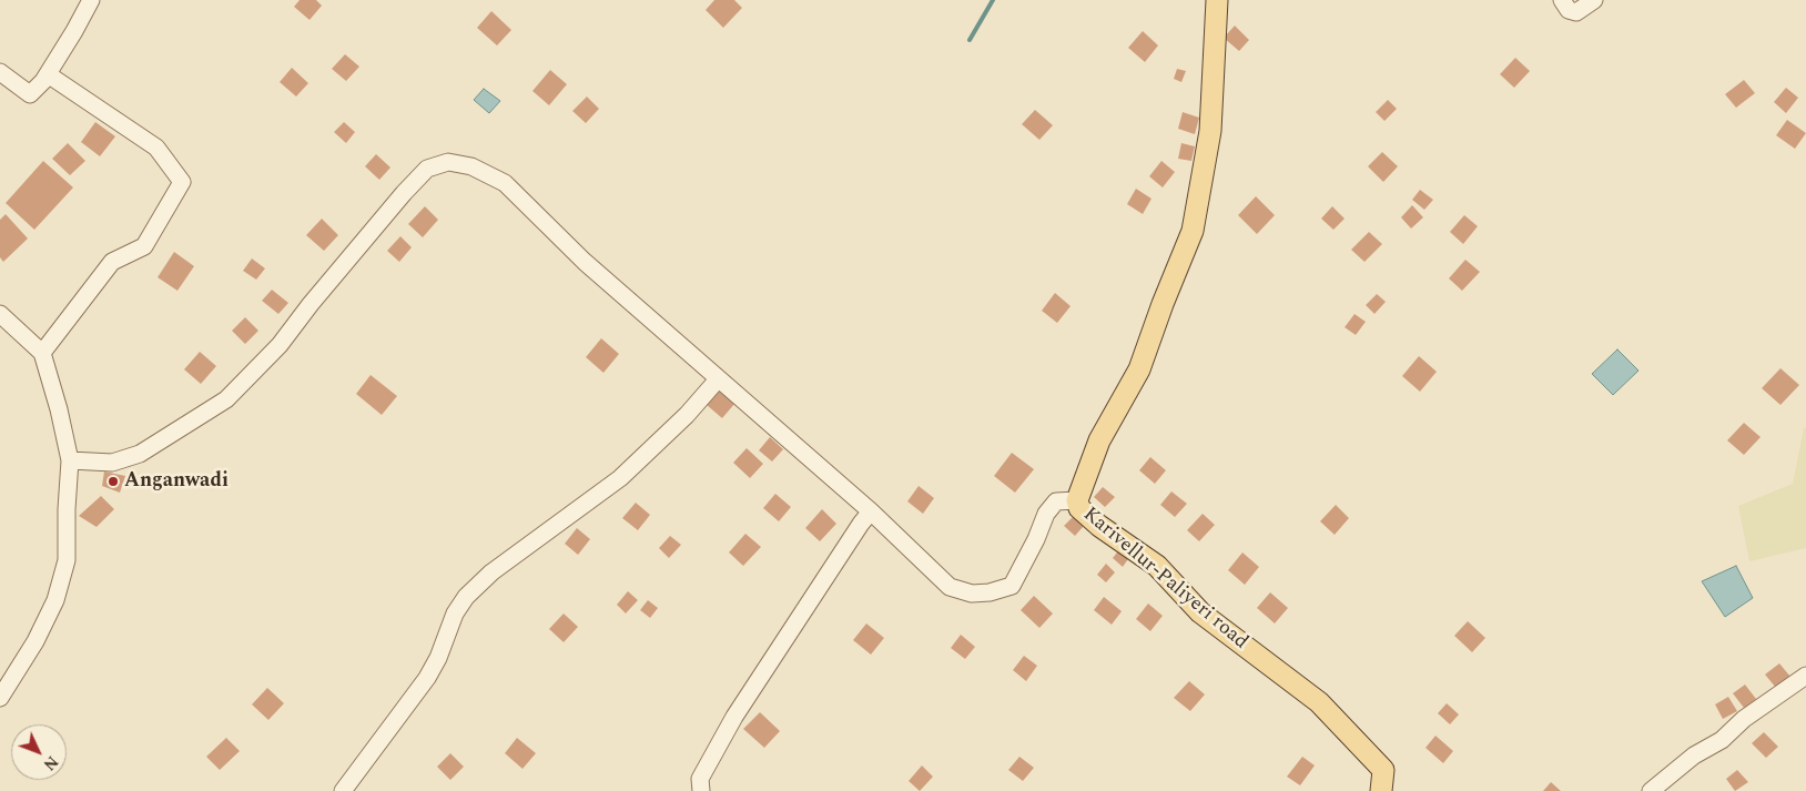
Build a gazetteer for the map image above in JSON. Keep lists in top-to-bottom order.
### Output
{
  "streets": {
    "main road": ["Karivellur-Paliyeri road"]
  },
  "places": ["Anganwadi"],
  "north": "bottom right"
}
